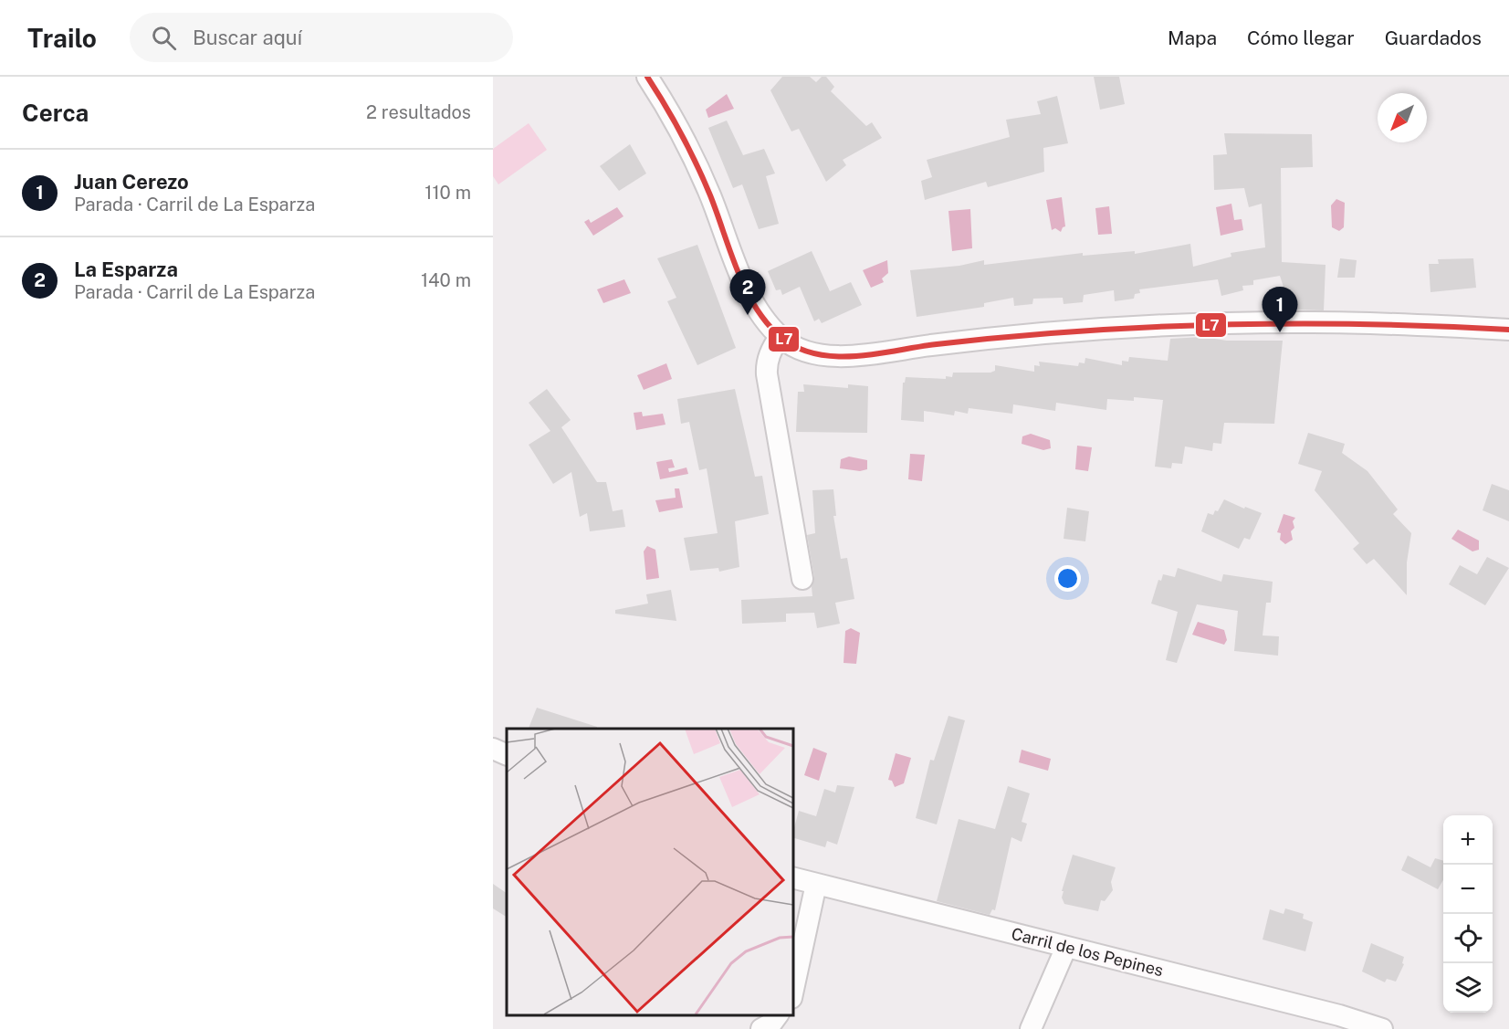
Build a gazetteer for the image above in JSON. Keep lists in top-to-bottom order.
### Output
{
  "streets": {
    "street": ["Carril de los Pepines"]
  },
  "lines": ["transit line L7"],
  "north": "bottom left",
  "page": {
    "header": "Trailo",
    "search": "Buscar aquí",
    "nav": ["Mapa", "Cómo llegar", "Guardados"],
    "heading": ["Cerca", "2 resultados"],
    "list": [
      {
        "mark": "1",
        "name": "Juan Cerezo",
        "note": "Parada · Carril de La Esparza",
        "value": "110 m"
      },
      {
        "mark": "2",
        "name": "La Esparza",
        "note": "Parada · Carril de La Esparza",
        "value": "140 m"
      }
    ],
    "pins": ["2", "1"],
    "map_buttons": ["+", "−"]
  }
}
